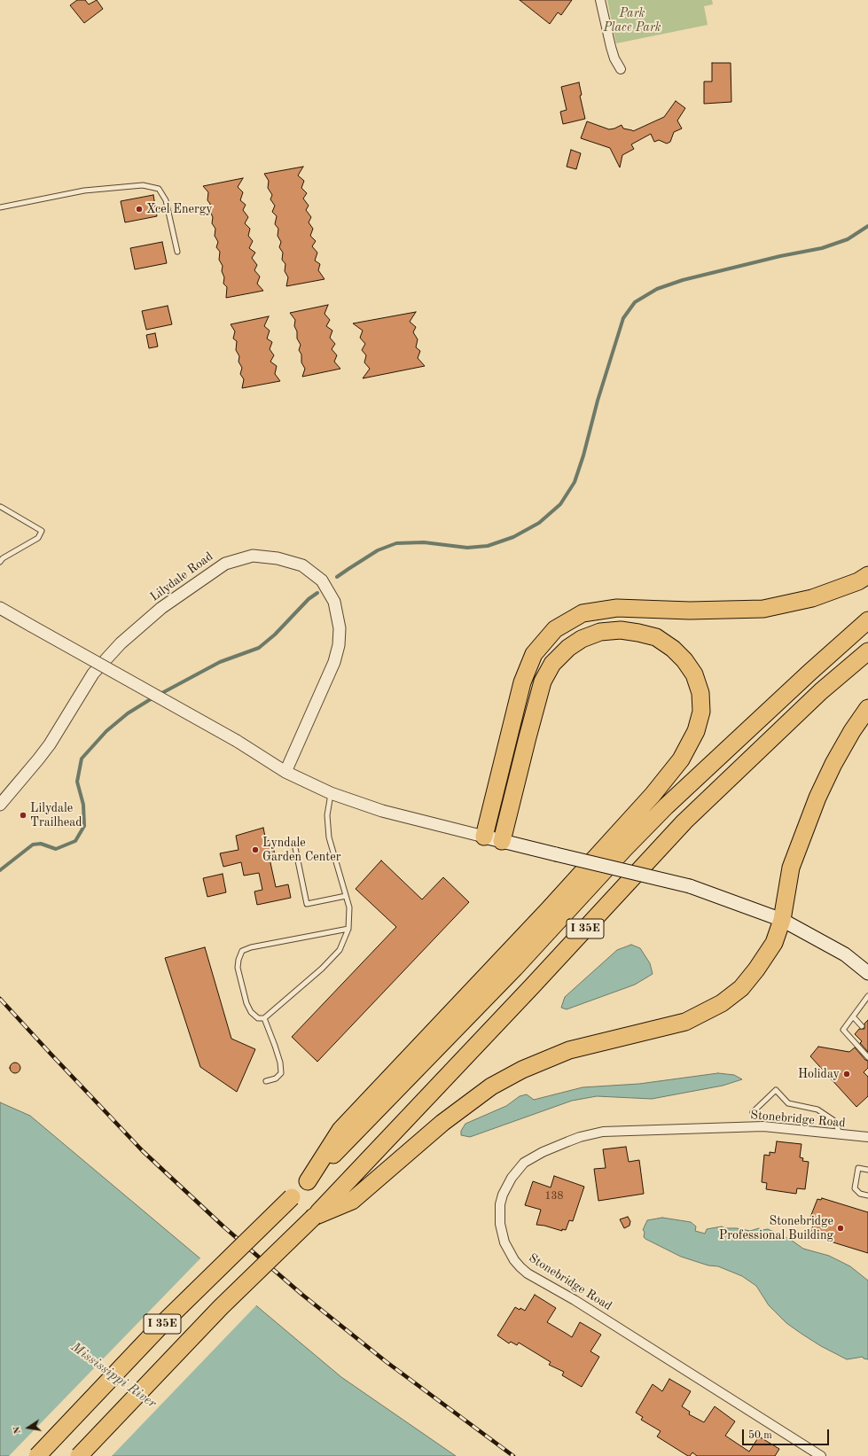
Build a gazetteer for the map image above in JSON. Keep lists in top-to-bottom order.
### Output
{
  "streets": {
    "highway": ["I 35E"],
    "street": ["Lilydale Road", "Stonebridge Road"]
  },
  "water": ["Mississippi River"],
  "parks": ["Park Place Park"],
  "places": [
    "Xcel Energy",
    "Lilydale Trailhead",
    "Lyndale Garden Center",
    "Holiday",
    "Stonebridge Professional Building"
  ],
  "house_numbers": ["138"],
  "scale_bar": "50 m",
  "north": "left"
}
